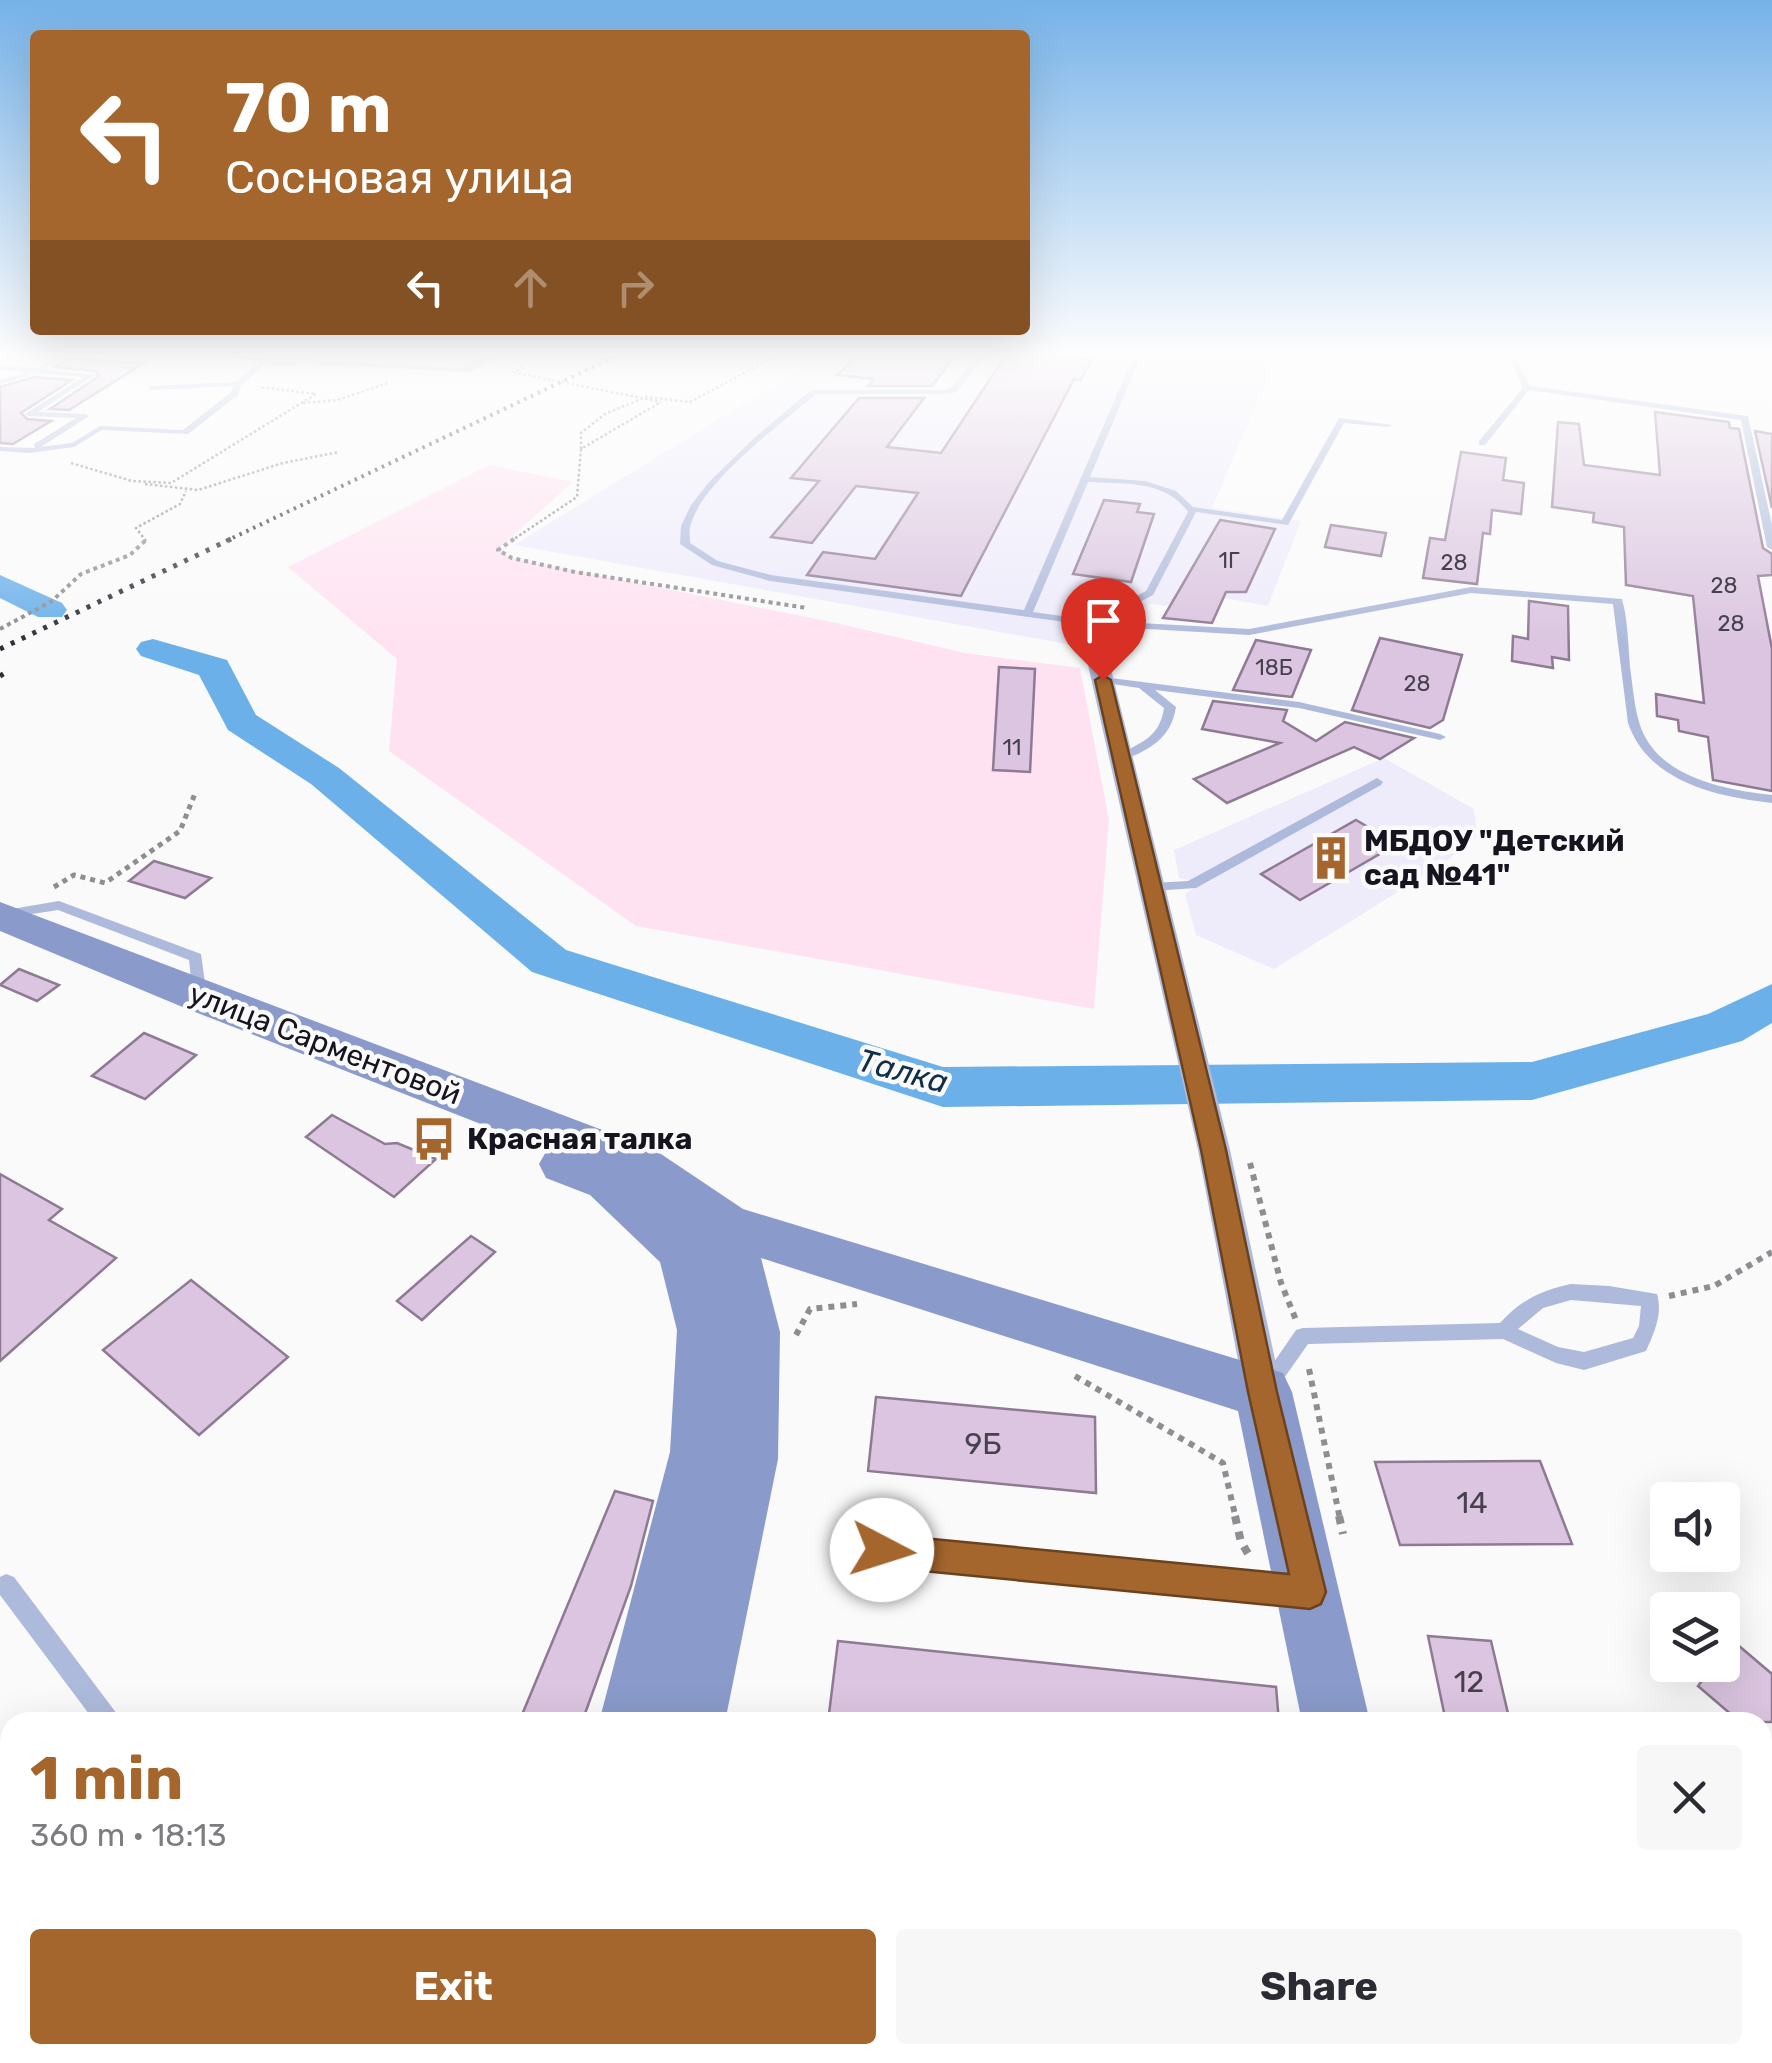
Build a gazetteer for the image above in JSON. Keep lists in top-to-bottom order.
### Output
{
  "streets": {
    "main road": ["улица Сарментовой"]
  },
  "water": ["Талка"],
  "places": {
    "building": ["МБДОУ \"Детский сад №41\""],
    "bus stop": ["Красная талка"]
  },
  "house_numbers": [
    "1Г",
    "28",
    "28",
    "28",
    "18Б",
    "28",
    "11",
    "9Б",
    "14",
    "12"
  ],
  "page": {
    "turn": ["70 m", "Сосновая улица"],
    "heading": ["1 min", "360 m · 18:13"],
    "buttons": ["Exit", "Share"]
  }
}
